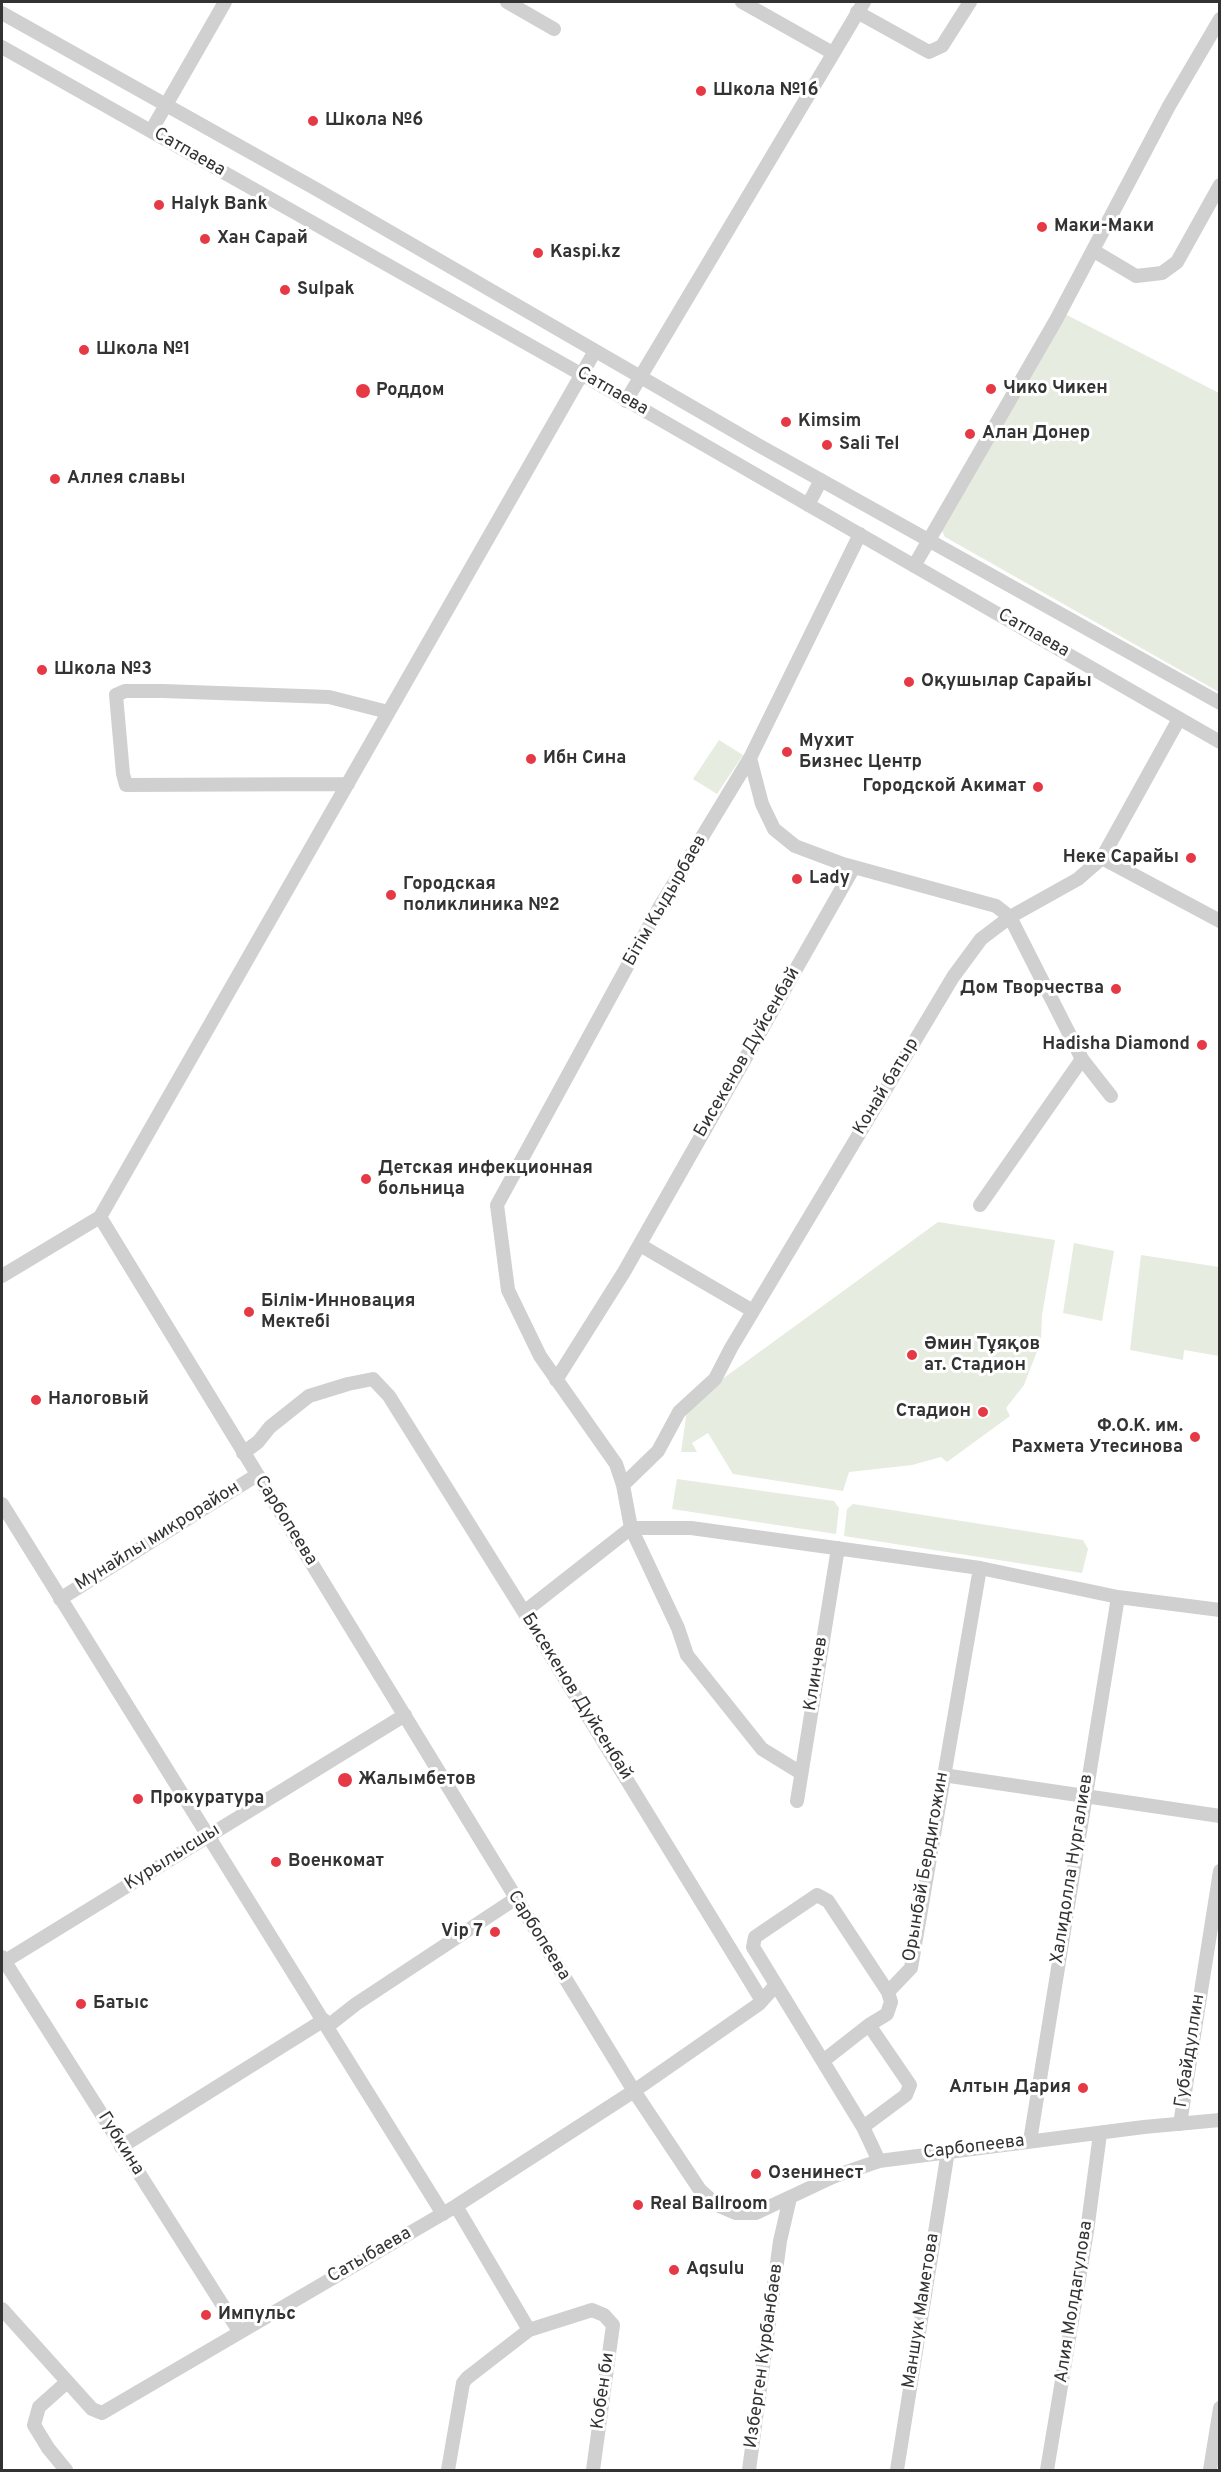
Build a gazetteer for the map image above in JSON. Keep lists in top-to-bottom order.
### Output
{
  "streets": {
    "street": [
      "Сатпаева",
      "Бiтiм Кыдырбаев",
      "Бисекенов Дуйсенбай",
      "Конай батыр",
      "Сарбопеева",
      "Мунайлы микрорайон",
      "Клинчев",
      "Курылысшы",
      "Орынбай Бердигожин",
      "Халидолла Нургалиев",
      "Губайдуллин",
      "Губкина",
      "Сатыбаева",
      "Алия Молдагулова",
      "Маншук Маметова",
      "Изберген Курбанбаев",
      "Кобен би"
    ]
  },
  "crossings": [
    ["Сатпаева", "Бiтiм Кыдырбаев"],
    ["Сатпаева", "Конай батыр"],
    ["Бiтiм Кыдырбаев", "Бисекенов Дуйсенбай"],
    ["Бiтiм Кыдырбаев", "Конай батыр"],
    ["Бiтiм Кыдырбаев", "Клинчев"],
    ["Бисекенов Дуйсенбай", "Сарбопеева"],
    ["Бисекенов Дуйсенбай", "Сатыбаева"],
    ["Сарбопеева", "Мунайлы микрорайон"],
    ["Сарбопеева", "Курылысшы"],
    ["Сарбопеева", "Халидолла Нургалиев"],
    ["Сарбопеева", "Губайдуллин"],
    ["Сарбопеева", "Сатыбаева"],
    ["Сарбопеева", "Алия Молдагулова"],
    ["Сарбопеева", "Маншук Маметова"],
    ["Сарбопеева", "Изберген Курбанбаев"],
    ["Курылысшы", "Губкина"],
    ["Губкина", "Сатыбаева"]
  ],
  "places": [
    "Школа №16",
    "Школа №6",
    "Halyk Bank",
    "Маки-Маки",
    "Хан Сарай",
    "Kaspi.kz",
    "Sulpak",
    "Школа №1",
    "Чико Чикен",
    "Роддом",
    "Kimsim",
    "Алан Донер",
    "Sali Tel",
    "Аллея славы",
    "Школа №3",
    "Оқушылар Сарайы",
    "Мухит Бизнес Центр",
    "Ибн Сина",
    "Городской Акимат",
    "Неке Сарайы",
    "Lady",
    "Городская поликлиника №2",
    "Дом Творчества",
    "Hadisha Diamond",
    "Детская инфекционная больница",
    "Білім-Инновация Мектебі",
    "Әмин Тұяқов ат. Стадион",
    "Налоговый",
    "Стадион",
    "Ф.О.К. им. Рахмета Утесинова",
    "Жалымбетов",
    "Прокуратура",
    "Военкомат",
    "Vip 7",
    "Батыс",
    "Алтын Дария",
    "Озенинест",
    "Real Ballroom",
    "Aqsulu",
    "Импульс"
  ]
}
